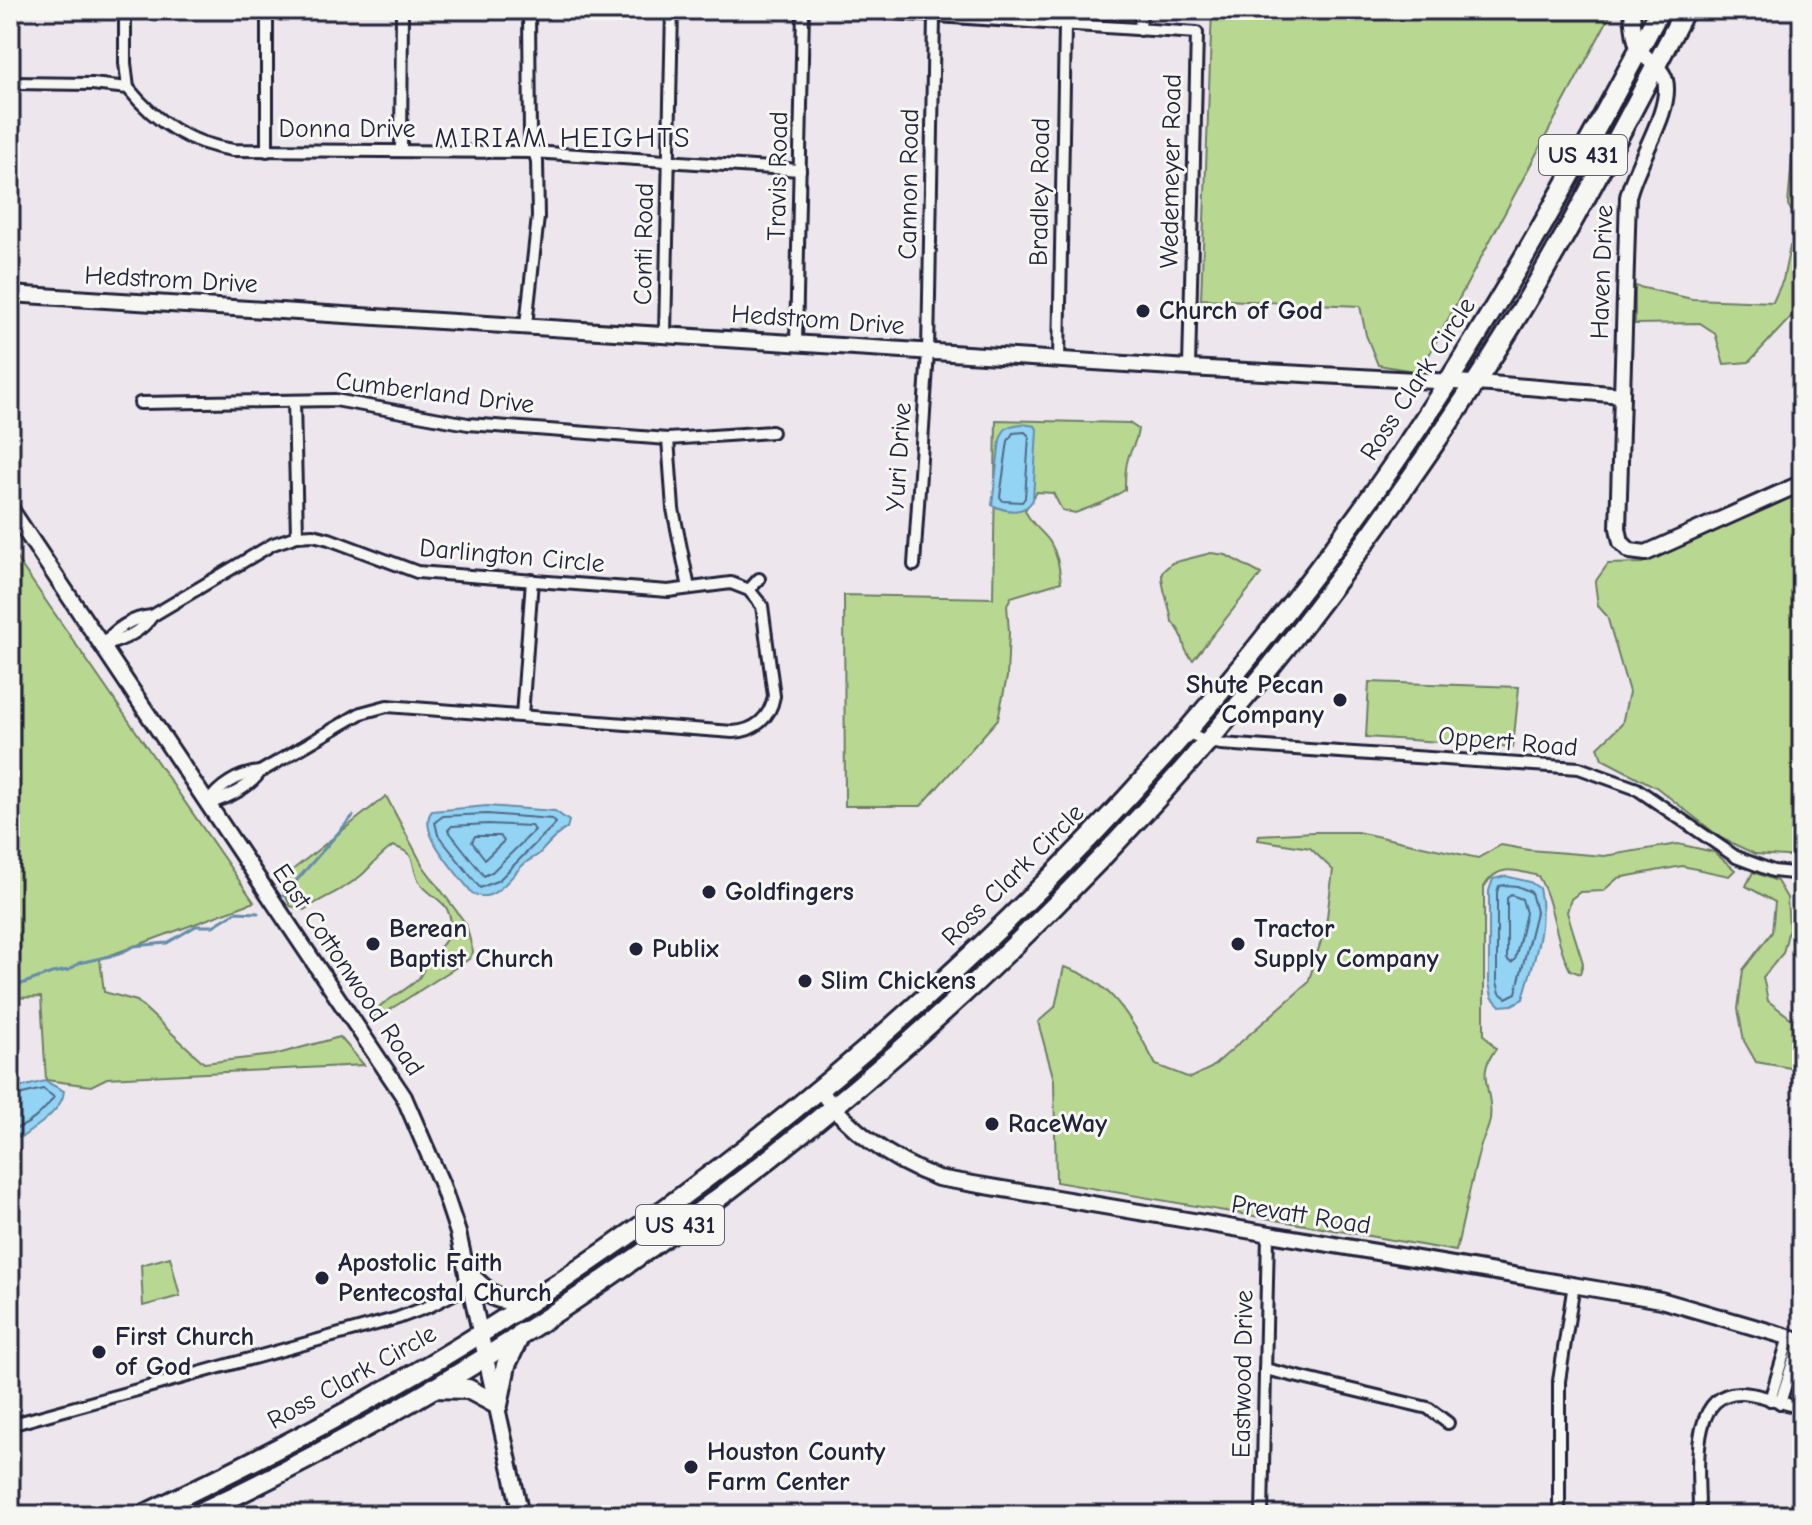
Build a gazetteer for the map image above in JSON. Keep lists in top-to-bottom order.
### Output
{
  "streets": {
    "highway": ["US 431", "Ross Clark Circle"],
    "street": [
      "Donna Drive",
      "Wedemeyer Road",
      "Travis Road",
      "Cannon Road",
      "Bradley Road",
      "Conti Road",
      "Haven Drive",
      "Hedstrom Drive",
      "Cumberland Drive",
      "Yuri Drive",
      "Darlington Circle",
      "Oppert Road",
      "East Cottonwood Road",
      "Prevatt Road",
      "Eastwood Drive"
    ]
  },
  "crossings": [
    ["Donna Drive", "Travis Road"],
    ["Donna Drive", "Conti Road"],
    ["Wedemeyer Road", "Hedstrom Drive"],
    ["Travis Road", "Hedstrom Drive"],
    ["Cannon Road", "Hedstrom Drive"],
    ["Cannon Road", "Yuri Drive"],
    ["Bradley Road", "Hedstrom Drive"],
    ["Conti Road", "Hedstrom Drive"],
    ["Haven Drive", "Hedstrom Drive"],
    ["Haven Drive", "Ross Clark Circle"],
    ["Hedstrom Drive", "Ross Clark Circle"],
    ["Hedstrom Drive", "Yuri Drive"],
    ["Ross Clark Circle", "Oppert Road"],
    ["Ross Clark Circle", "East Cottonwood Road"],
    ["Ross Clark Circle", "Prevatt Road"],
    ["Prevatt Road", "Eastwood Drive"]
  ],
  "districts": ["MIRIAM HEIGHTS"],
  "places": [
    "Church of God",
    "Shute Pecan Company",
    "Goldfingers",
    "Berean Baptist Church",
    "Tractor Supply Company",
    "Publix",
    "Slim Chickens",
    "RaceWay",
    "Apostolic Faith Pentecostal Church",
    "First Church of God",
    "Houston County Farm Center"
  ]
}
